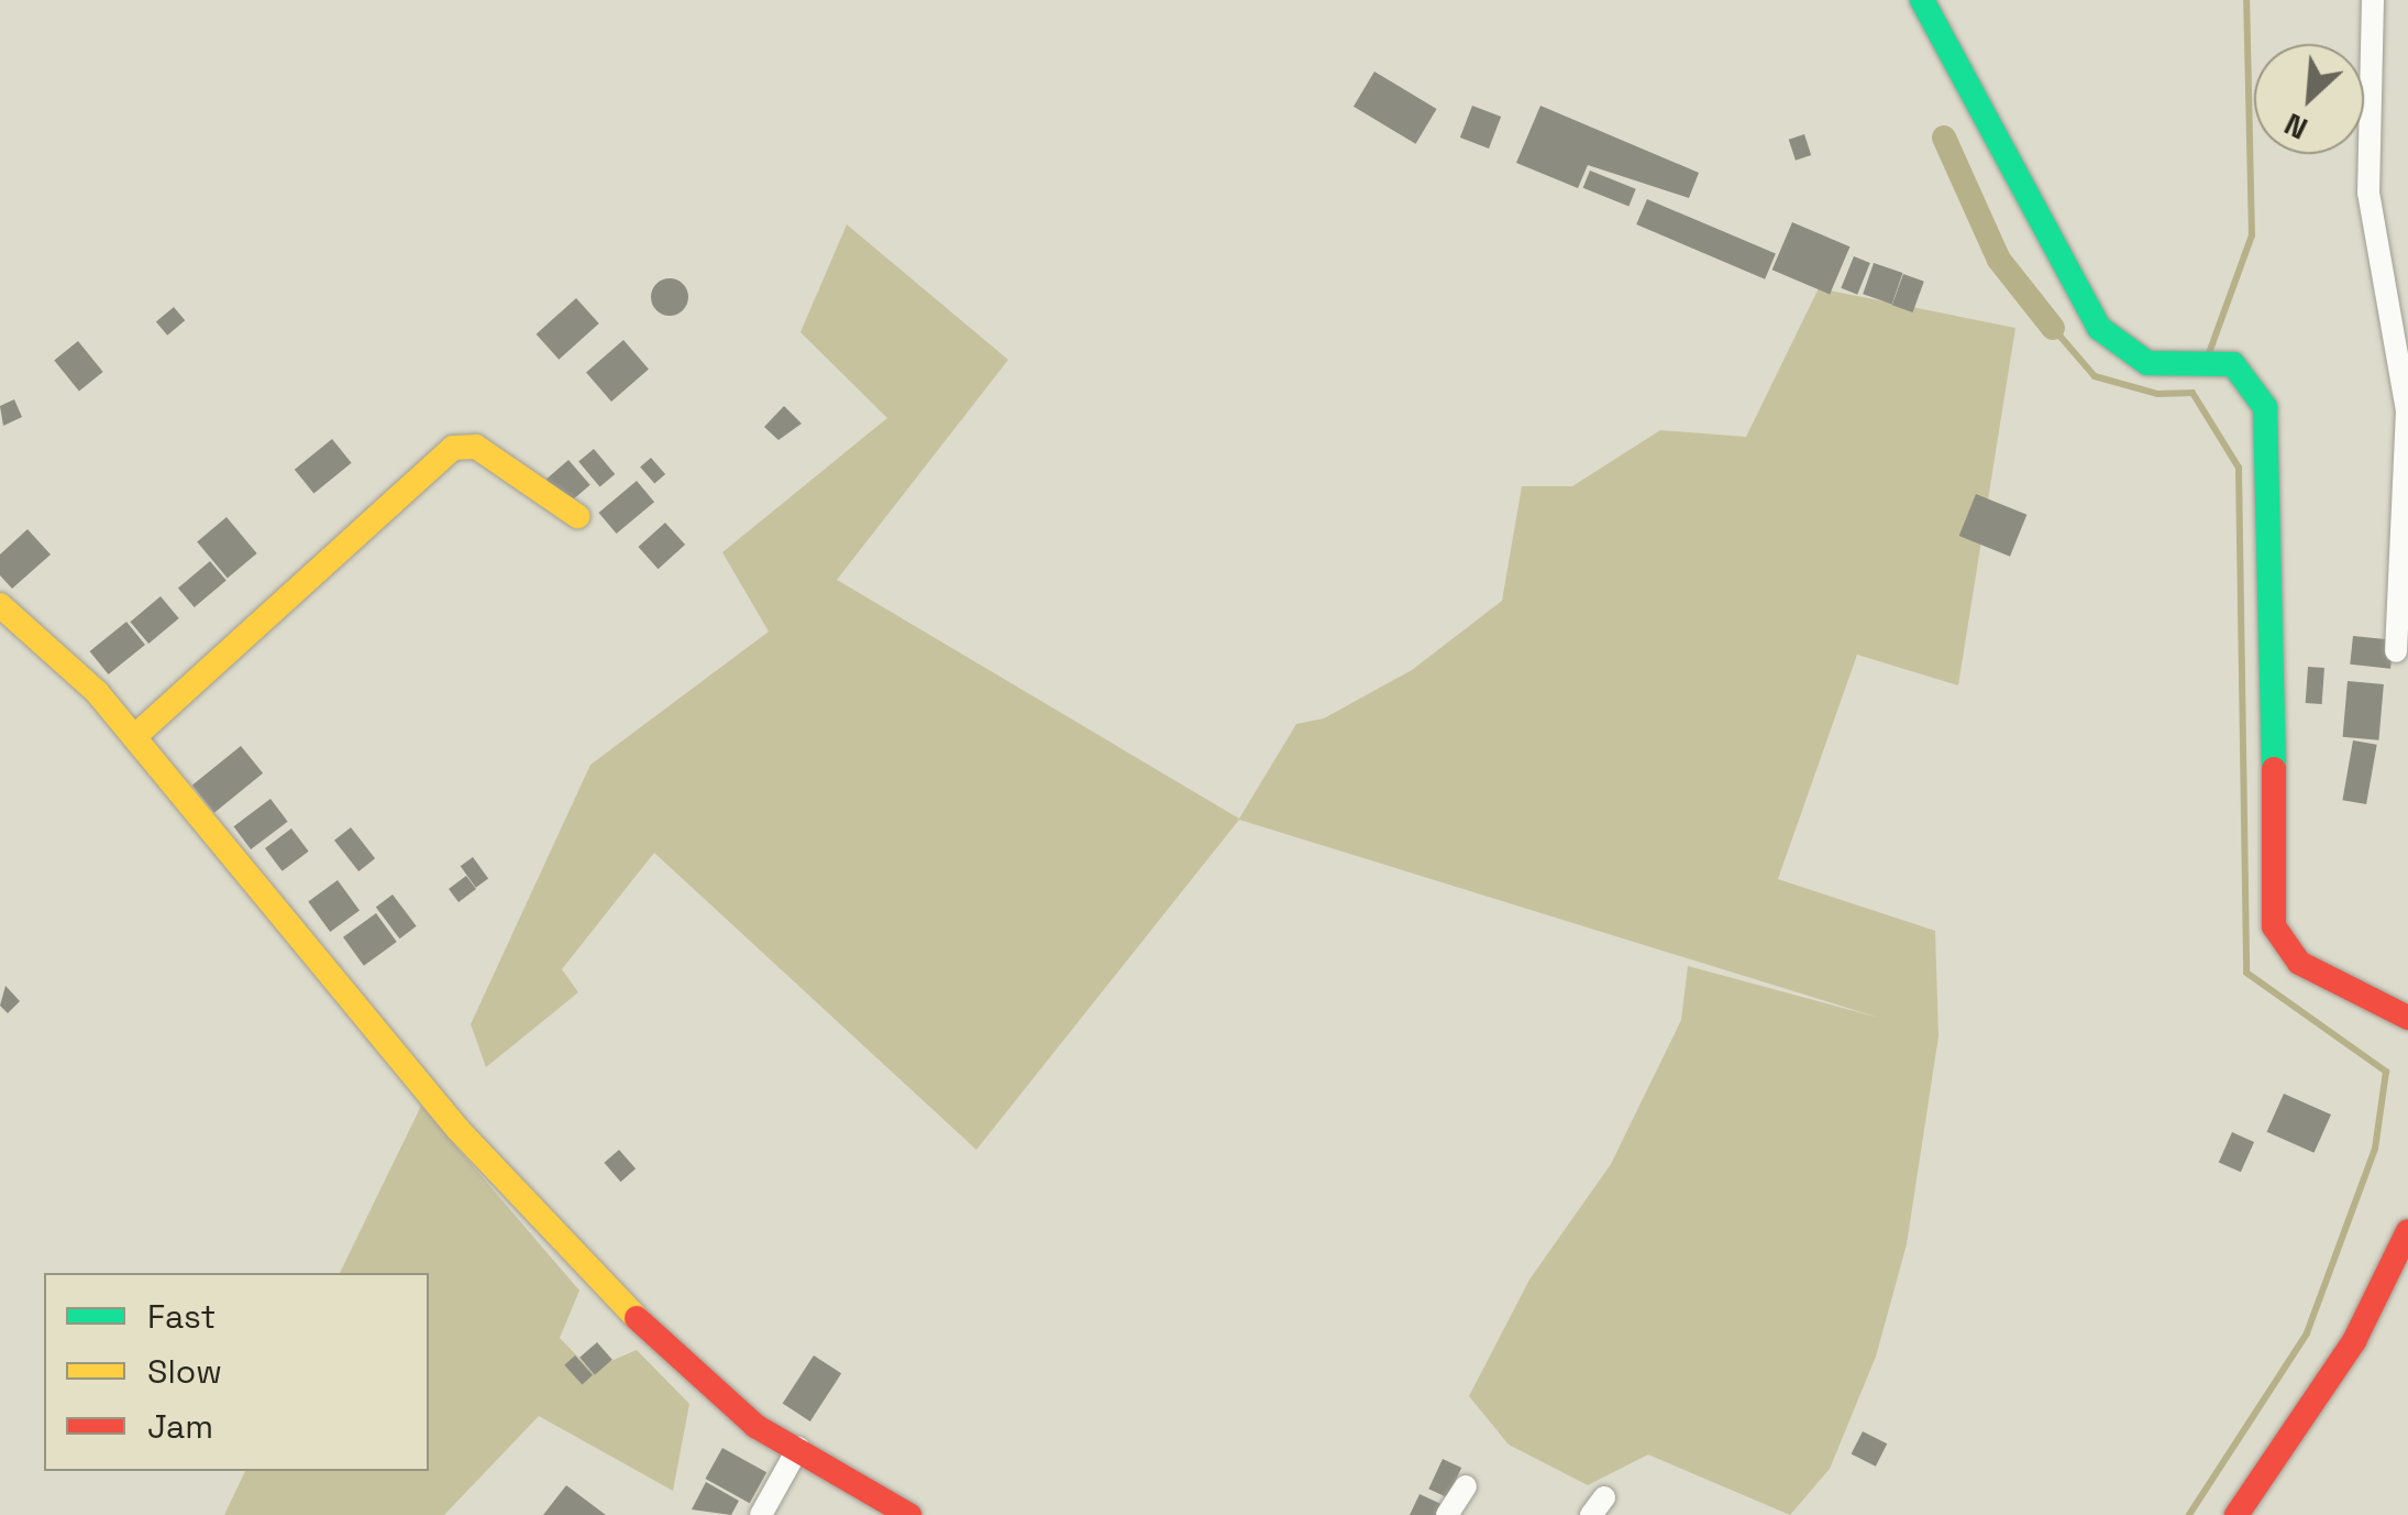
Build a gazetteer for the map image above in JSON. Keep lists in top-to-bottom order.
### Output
{
  "legend": ["Fast", "Slow", "Jam"],
  "north": "bottom left"
}
